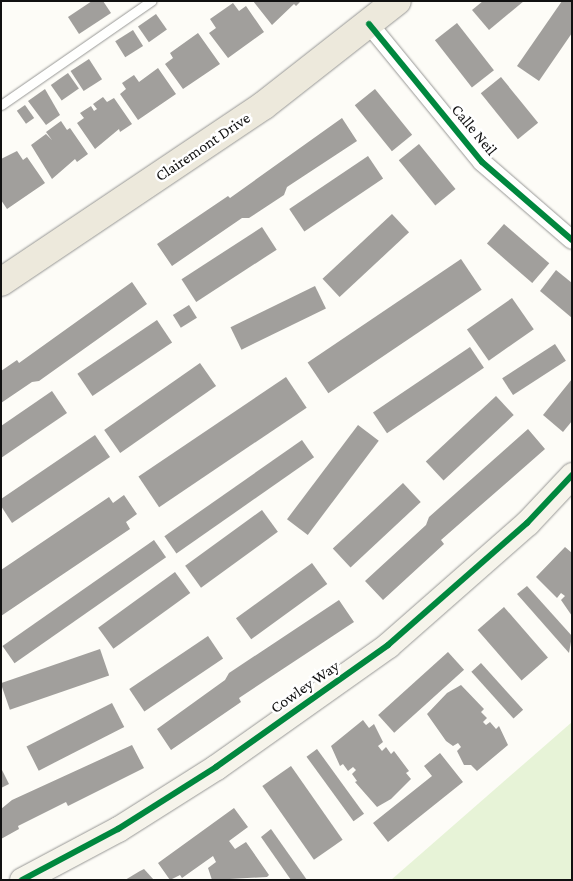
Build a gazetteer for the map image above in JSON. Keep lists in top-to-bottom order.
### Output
{
  "streets": {
    "main road": ["Clairemont Drive"],
    "street": ["Calle Neil", "Cowley Way"]
  },
  "crossings": [
    ["Calle Neil", "Clairemont Drive"]
  ]
}
